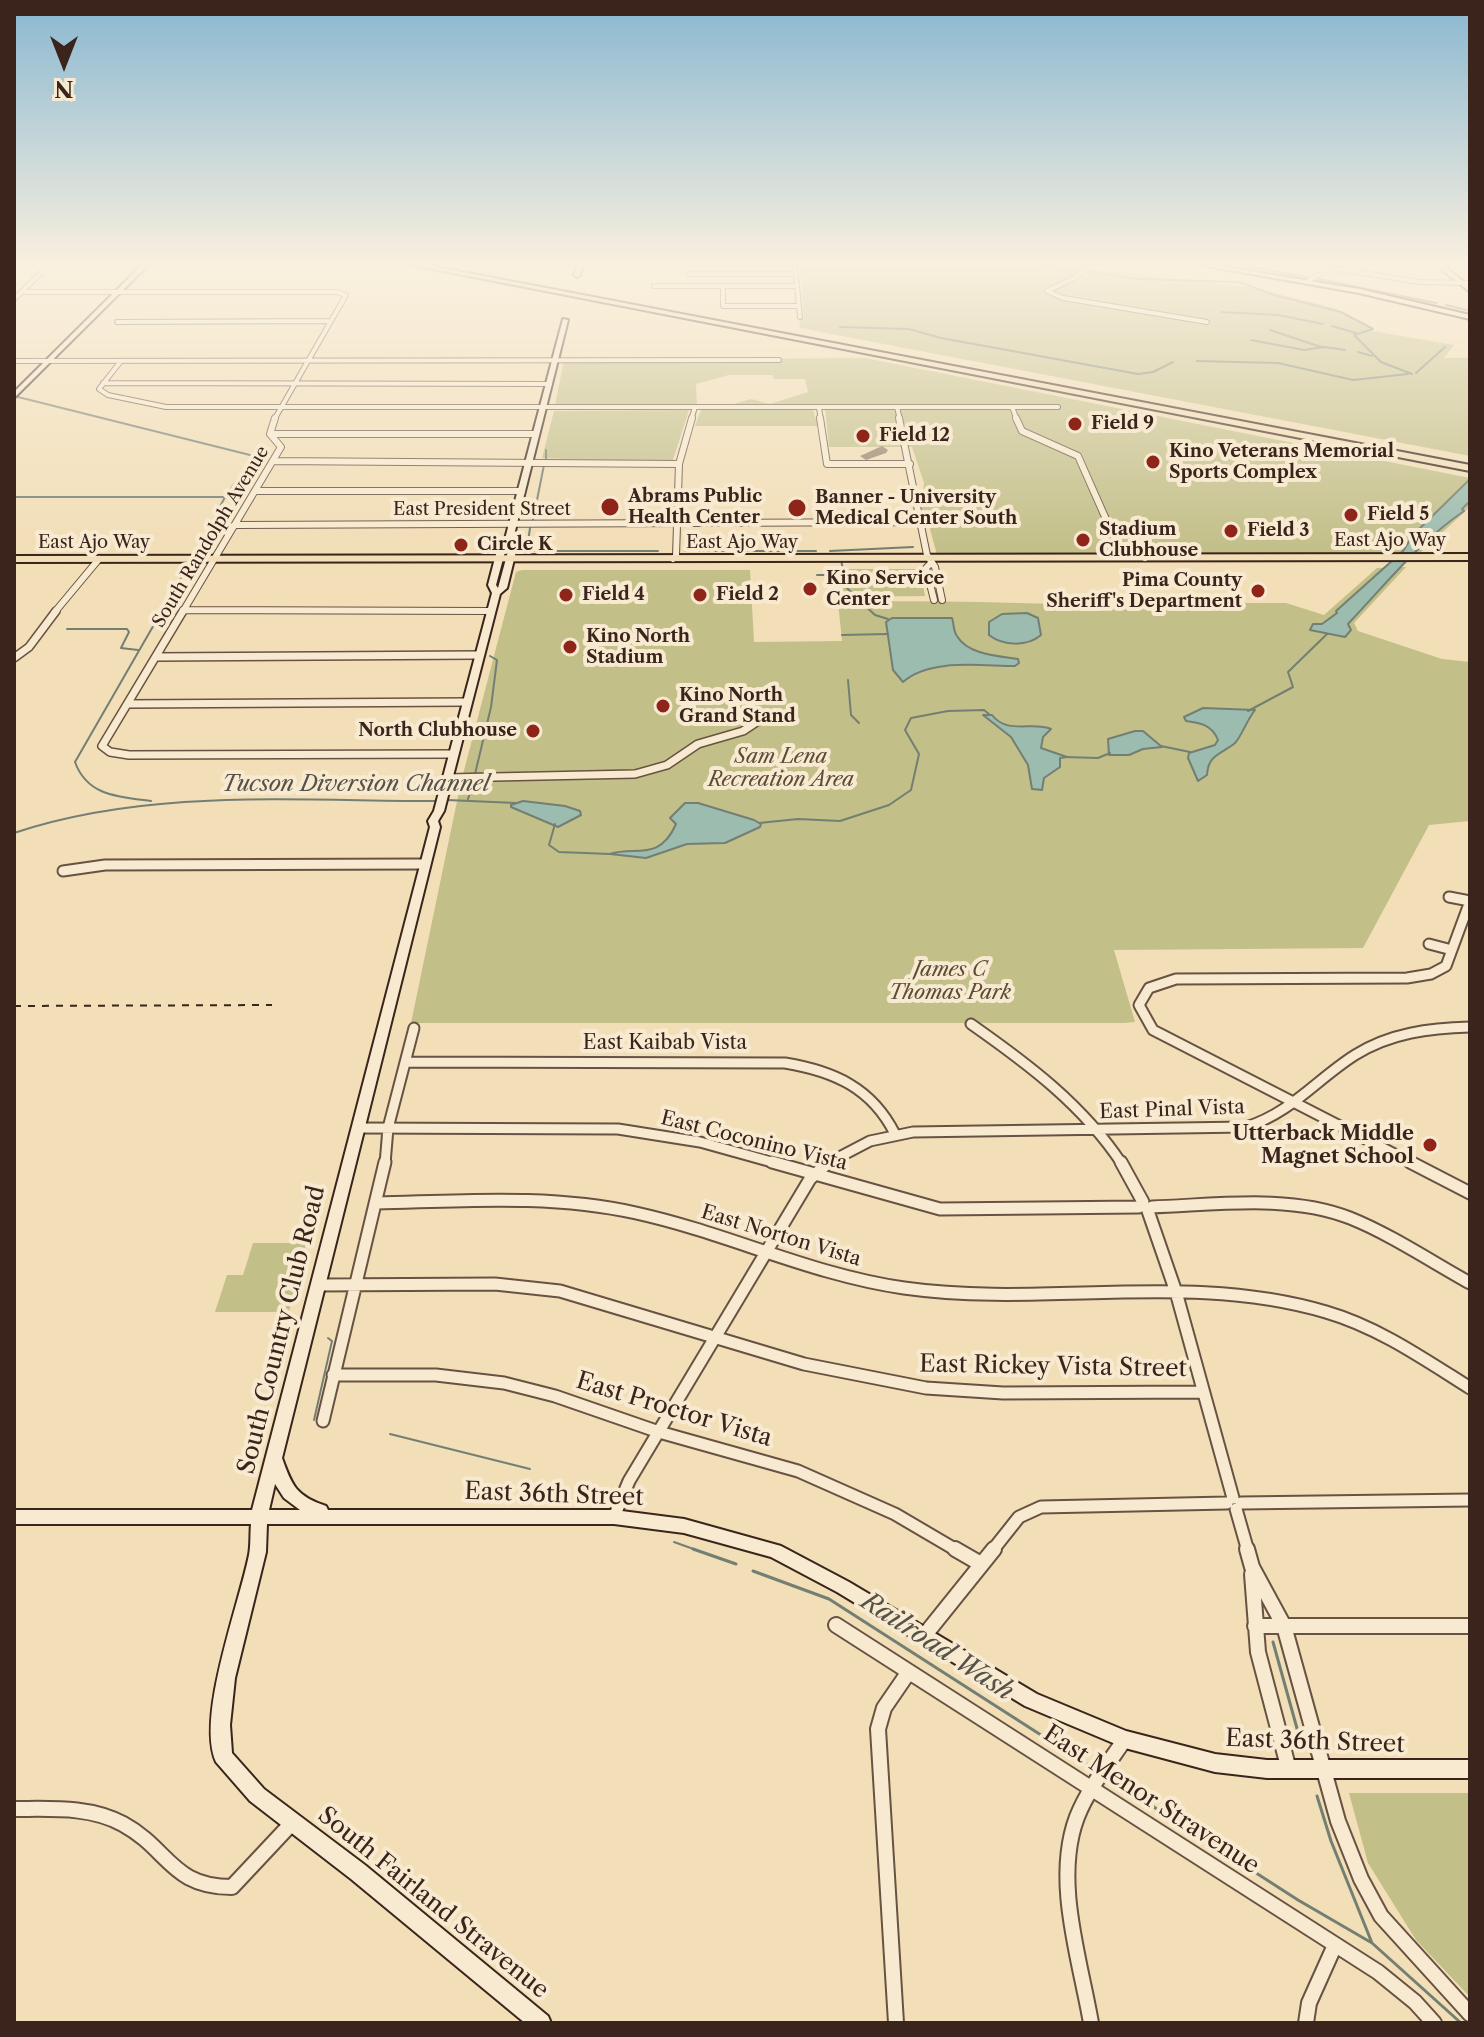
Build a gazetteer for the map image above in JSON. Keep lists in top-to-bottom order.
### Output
{
  "streets": {
    "main road": ["East Ajo Way"],
    "street": [
      "East President Street",
      "South Randolph Avenue",
      "East Kaibab Vista",
      "East Pinal Vista",
      "East Coconino Vista",
      "East Norton Vista",
      "South Country Club Road",
      "East Rickey Vista Street",
      "East Proctor Vista",
      "East 36th Street",
      "East Menor Stravenue",
      "South Fairland Stravenue"
    ]
  },
  "crossings": [
    ["East President Street", "South Randolph Avenue"],
    ["East President Street", "South Country Club Road"],
    ["South Randolph Avenue", "East Ajo Way"],
    ["South Randolph Avenue", "South Country Club Road"],
    ["East Ajo Way", "South Country Club Road"],
    ["East Kaibab Vista", "East Pinal Vista"],
    ["East Pinal Vista", "East Coconino Vista"],
    ["East Coconino Vista", "South Country Club Road"],
    ["South Country Club Road", "East Rickey Vista Street"],
    ["South Country Club Road", "East 36th Street"],
    ["South Country Club Road", "South Fairland Stravenue"]
  ],
  "water": ["Tucson Diversion Channel", "Railroad Wash"],
  "parks": ["Sam Lena Recreation Area", "James C Thomas Park"],
  "places": [
    "Field 9",
    "Field 12",
    "Kino Veterans Memorial Sports Complex",
    "Abrams Public Health Center",
    "Banner - University Medical Center South",
    "Field 5",
    "Field 3",
    "Stadium Clubhouse",
    "Circle K",
    "Kino Service Center",
    "Pima County Sheriff's Department",
    "Field 4",
    "Field 2",
    "Kino North Stadium",
    "Kino North Grand Stand",
    "North Clubhouse",
    "Utterback Middle Magnet School"
  ],
  "north": "bottom"
}
